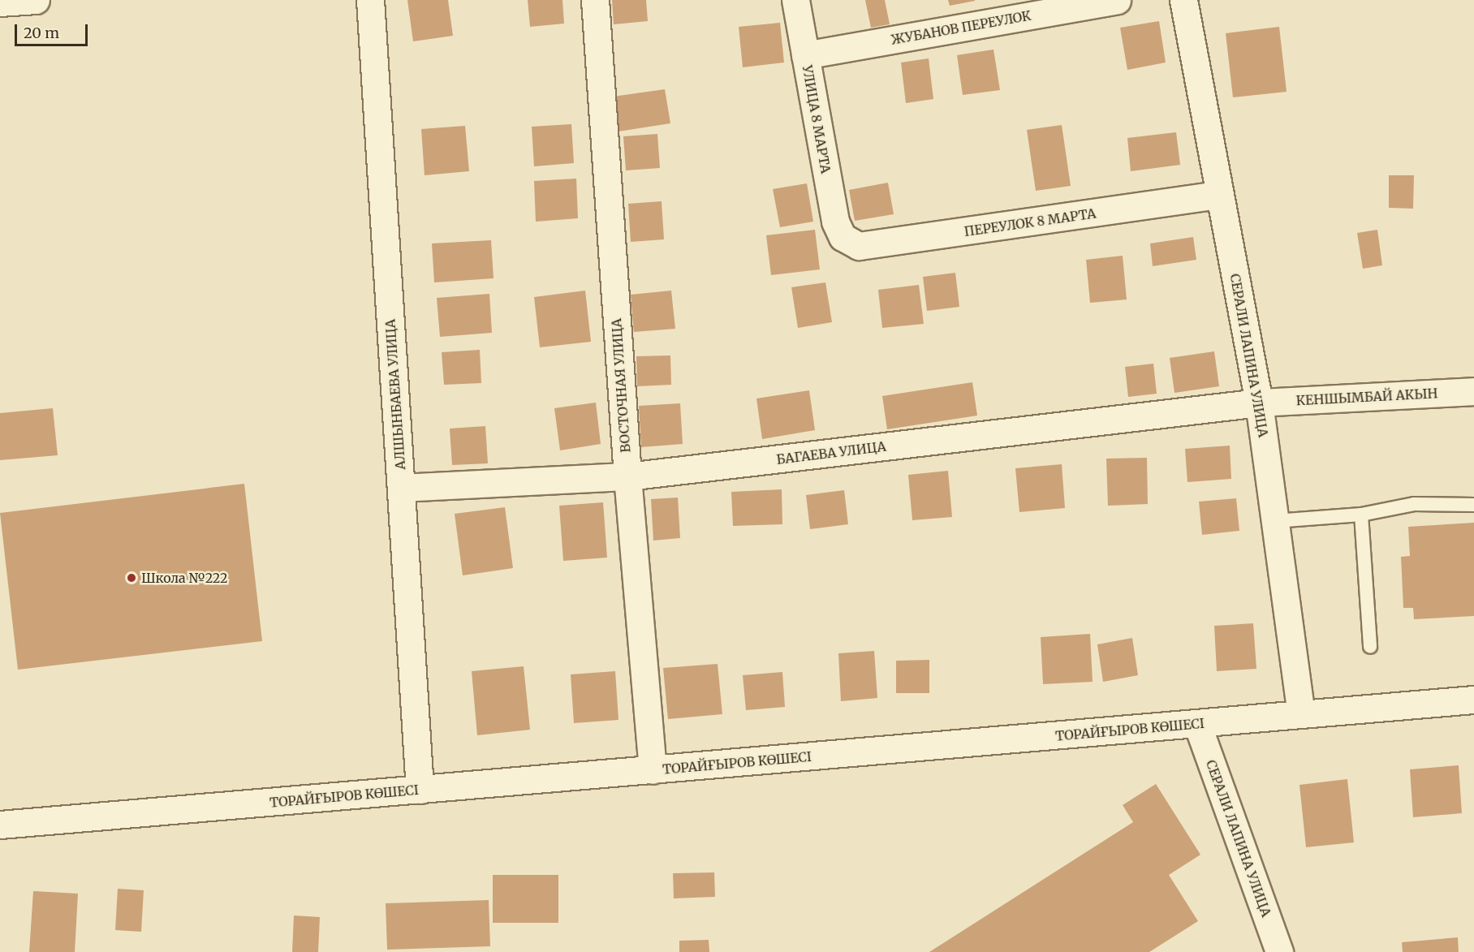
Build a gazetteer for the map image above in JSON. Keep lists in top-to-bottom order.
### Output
{
  "streets": {
    "street": [
      "ЖУБАНОВ ПЕРЕУЛОК",
      "УЛИЦА 8 МАРТА",
      "ПЕРЕУЛОК 8 МАРТА",
      "СЕРАЛИ ЛАПИНА УЛИЦА",
      "ВОСТОЧНАЯ УЛИЦА",
      "АЛШЫНБАЕВА УЛИЦА",
      "КЕНШЫМБАЙ АКЫН",
      "БАГАЕВА УЛИЦА",
      "ТОРАЙҒЫРОВ КӨШЕСІ"
    ]
  },
  "crossings": [
    ["ЖУБАНОВ ПЕРЕУЛОК", "УЛИЦА 8 МАРТА"],
    ["УЛИЦА 8 МАРТА", "ПЕРЕУЛОК 8 МАРТА"],
    ["ПЕРЕУЛОК 8 МАРТА", "СЕРАЛИ ЛАПИНА УЛИЦА"],
    ["СЕРАЛИ ЛАПИНА УЛИЦА", "КЕНШЫМБАЙ АКЫН"],
    ["СЕРАЛИ ЛАПИНА УЛИЦА", "БАГАЕВА УЛИЦА"],
    ["СЕРАЛИ ЛАПИНА УЛИЦА", "ТОРАЙҒЫРОВ КӨШЕСІ"],
    ["ВОСТОЧНАЯ УЛИЦА", "БАГАЕВА УЛИЦА"],
    ["ВОСТОЧНАЯ УЛИЦА", "ТОРАЙҒЫРОВ КӨШЕСІ"],
    ["АЛШЫНБАЕВА УЛИЦА", "БАГАЕВА УЛИЦА"],
    ["АЛШЫНБАЕВА УЛИЦА", "ТОРАЙҒЫРОВ КӨШЕСІ"],
    ["КЕНШЫМБАЙ АКЫН", "БАГАЕВА УЛИЦА"]
  ],
  "places": ["Школа №222"],
  "scale_bar": "20 m"
}
